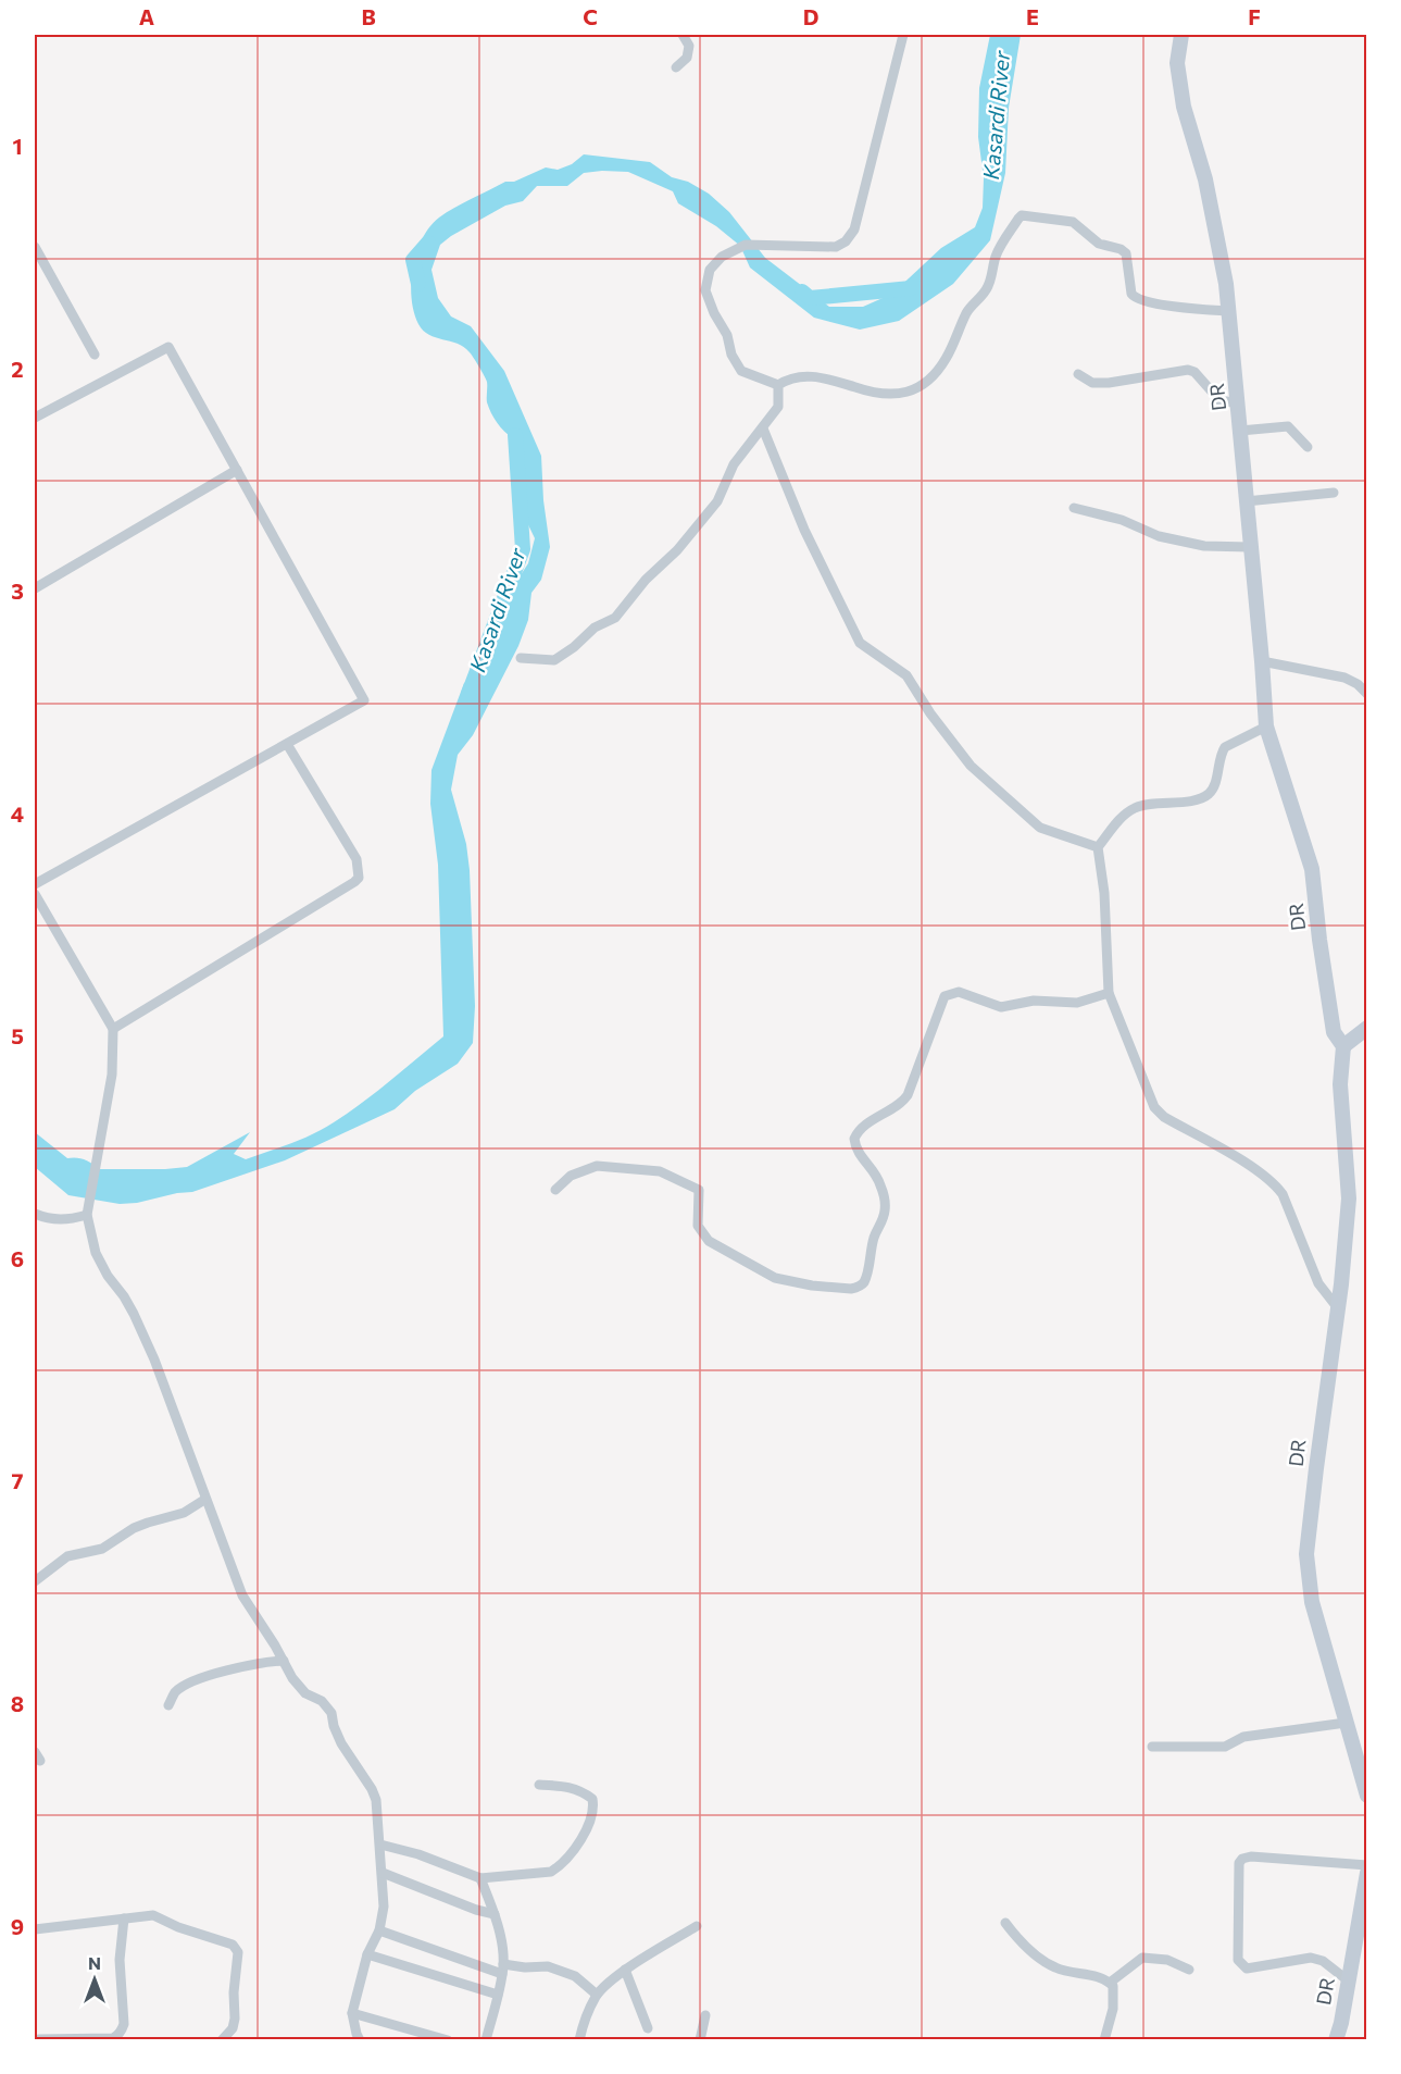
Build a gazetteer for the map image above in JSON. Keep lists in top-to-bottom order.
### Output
{
  "streets": {
    "street": ["DR"]
  },
  "water": ["Kasardi River"],
  "north": "top",
  "grid": {
    "columns": [
      "A",
      "B",
      "C",
      "D",
      "E",
      "F"
    ],
    "rows": [
      "1",
      "2",
      "3",
      "4",
      "5",
      "6",
      "7",
      "8",
      "9"
    ]
  }
}
